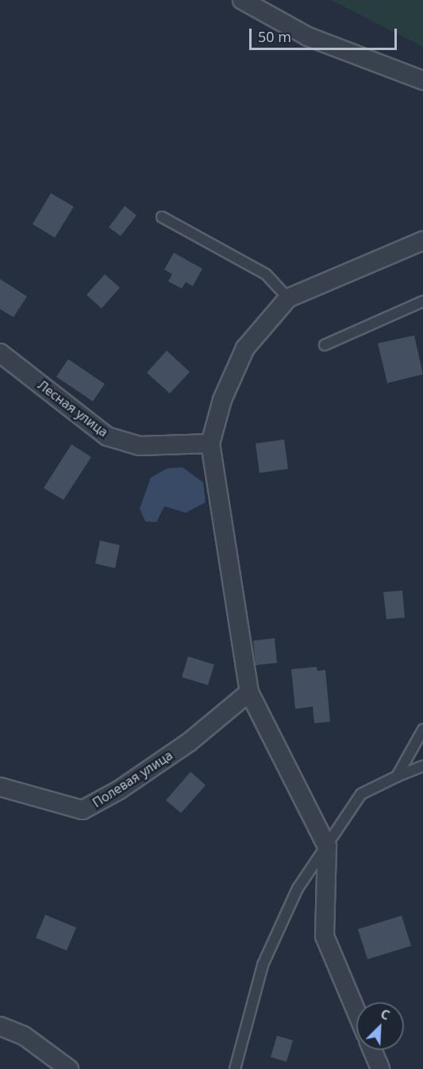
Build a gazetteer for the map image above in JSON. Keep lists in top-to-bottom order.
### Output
{
  "streets": {
    "street": ["Лесная улица", "Полевая улица"]
  },
  "scale_bar": "50 m",
  "north": "top right"
}
